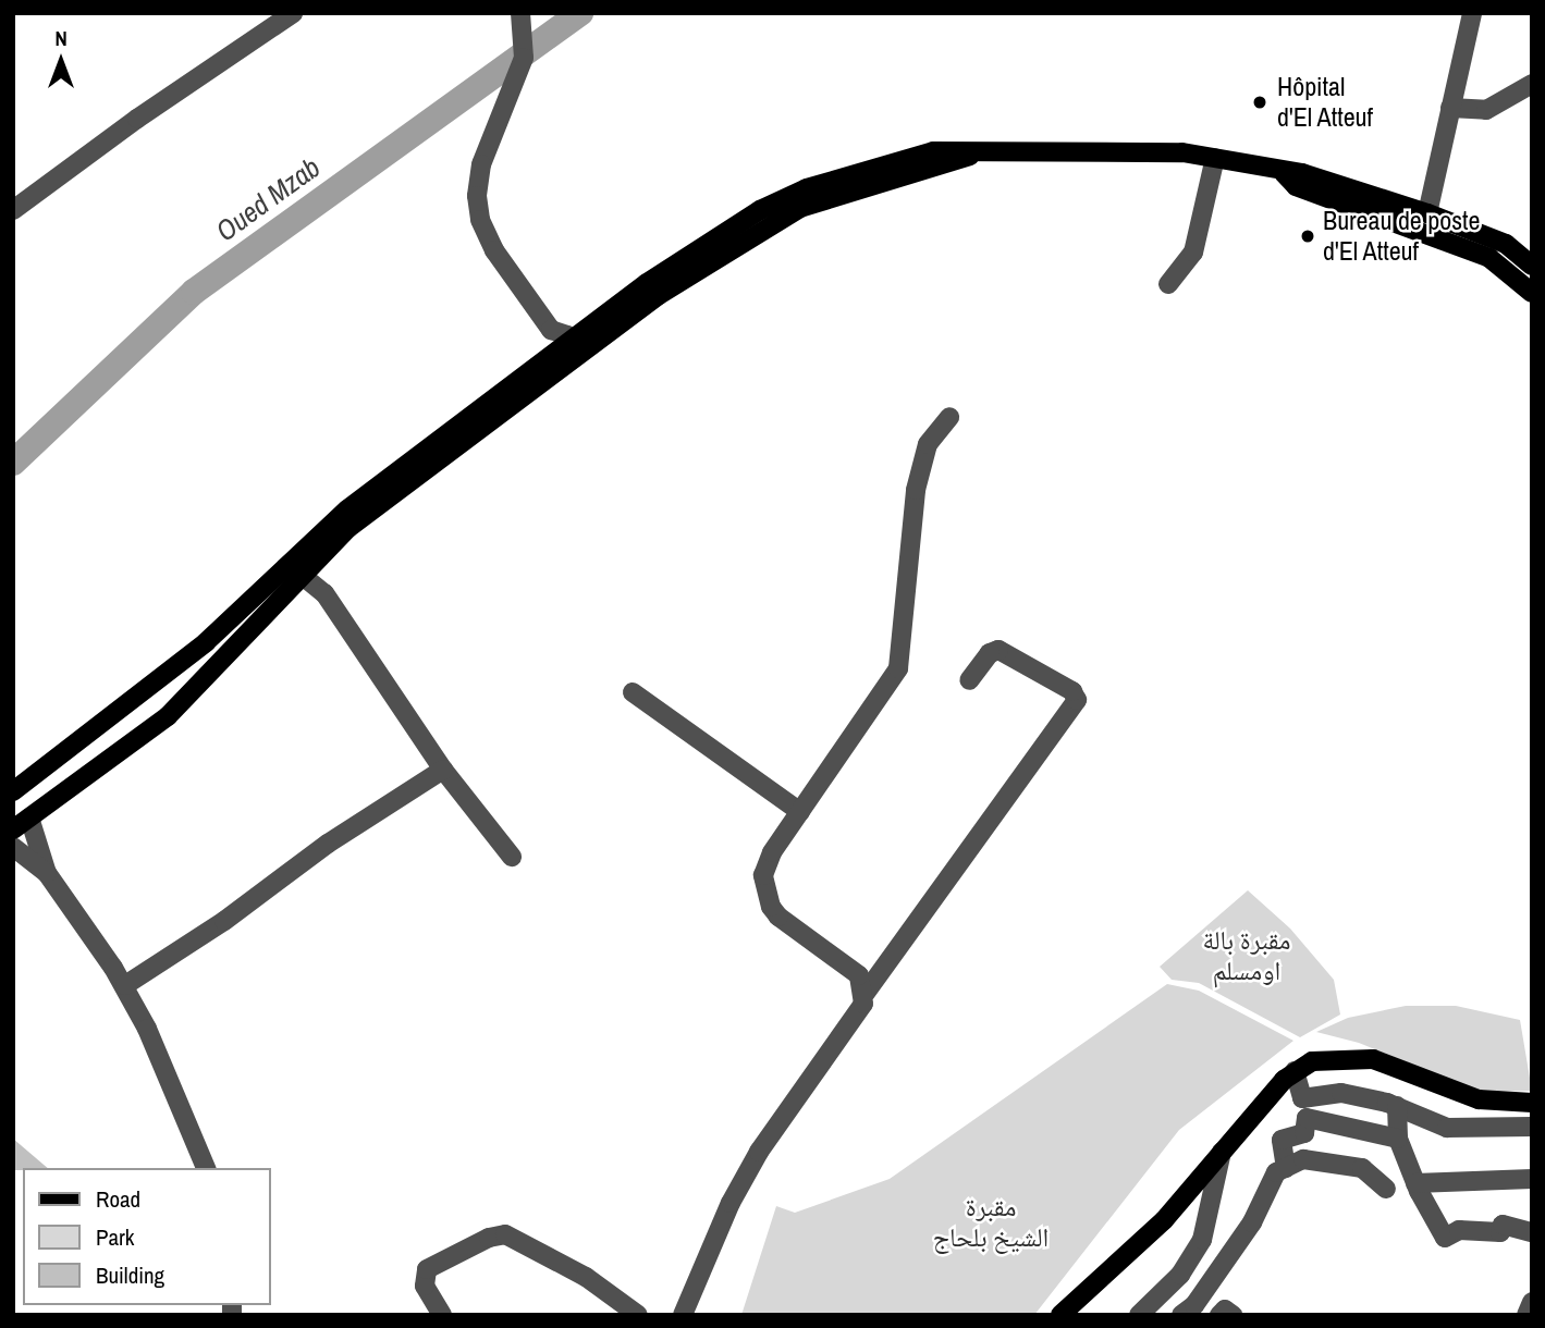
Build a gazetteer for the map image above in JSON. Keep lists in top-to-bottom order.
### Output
{
  "water": ["Oued Mzab"],
  "parks": ["مقبرة بالة اومسلم", "مقبرة الشيخ بلحاج"],
  "places": ["Hôpital d'El Atteuf", "Bureau de poste d'El Atteuf"],
  "legend": ["Road", "Park", "Building"],
  "north": "top"
}
